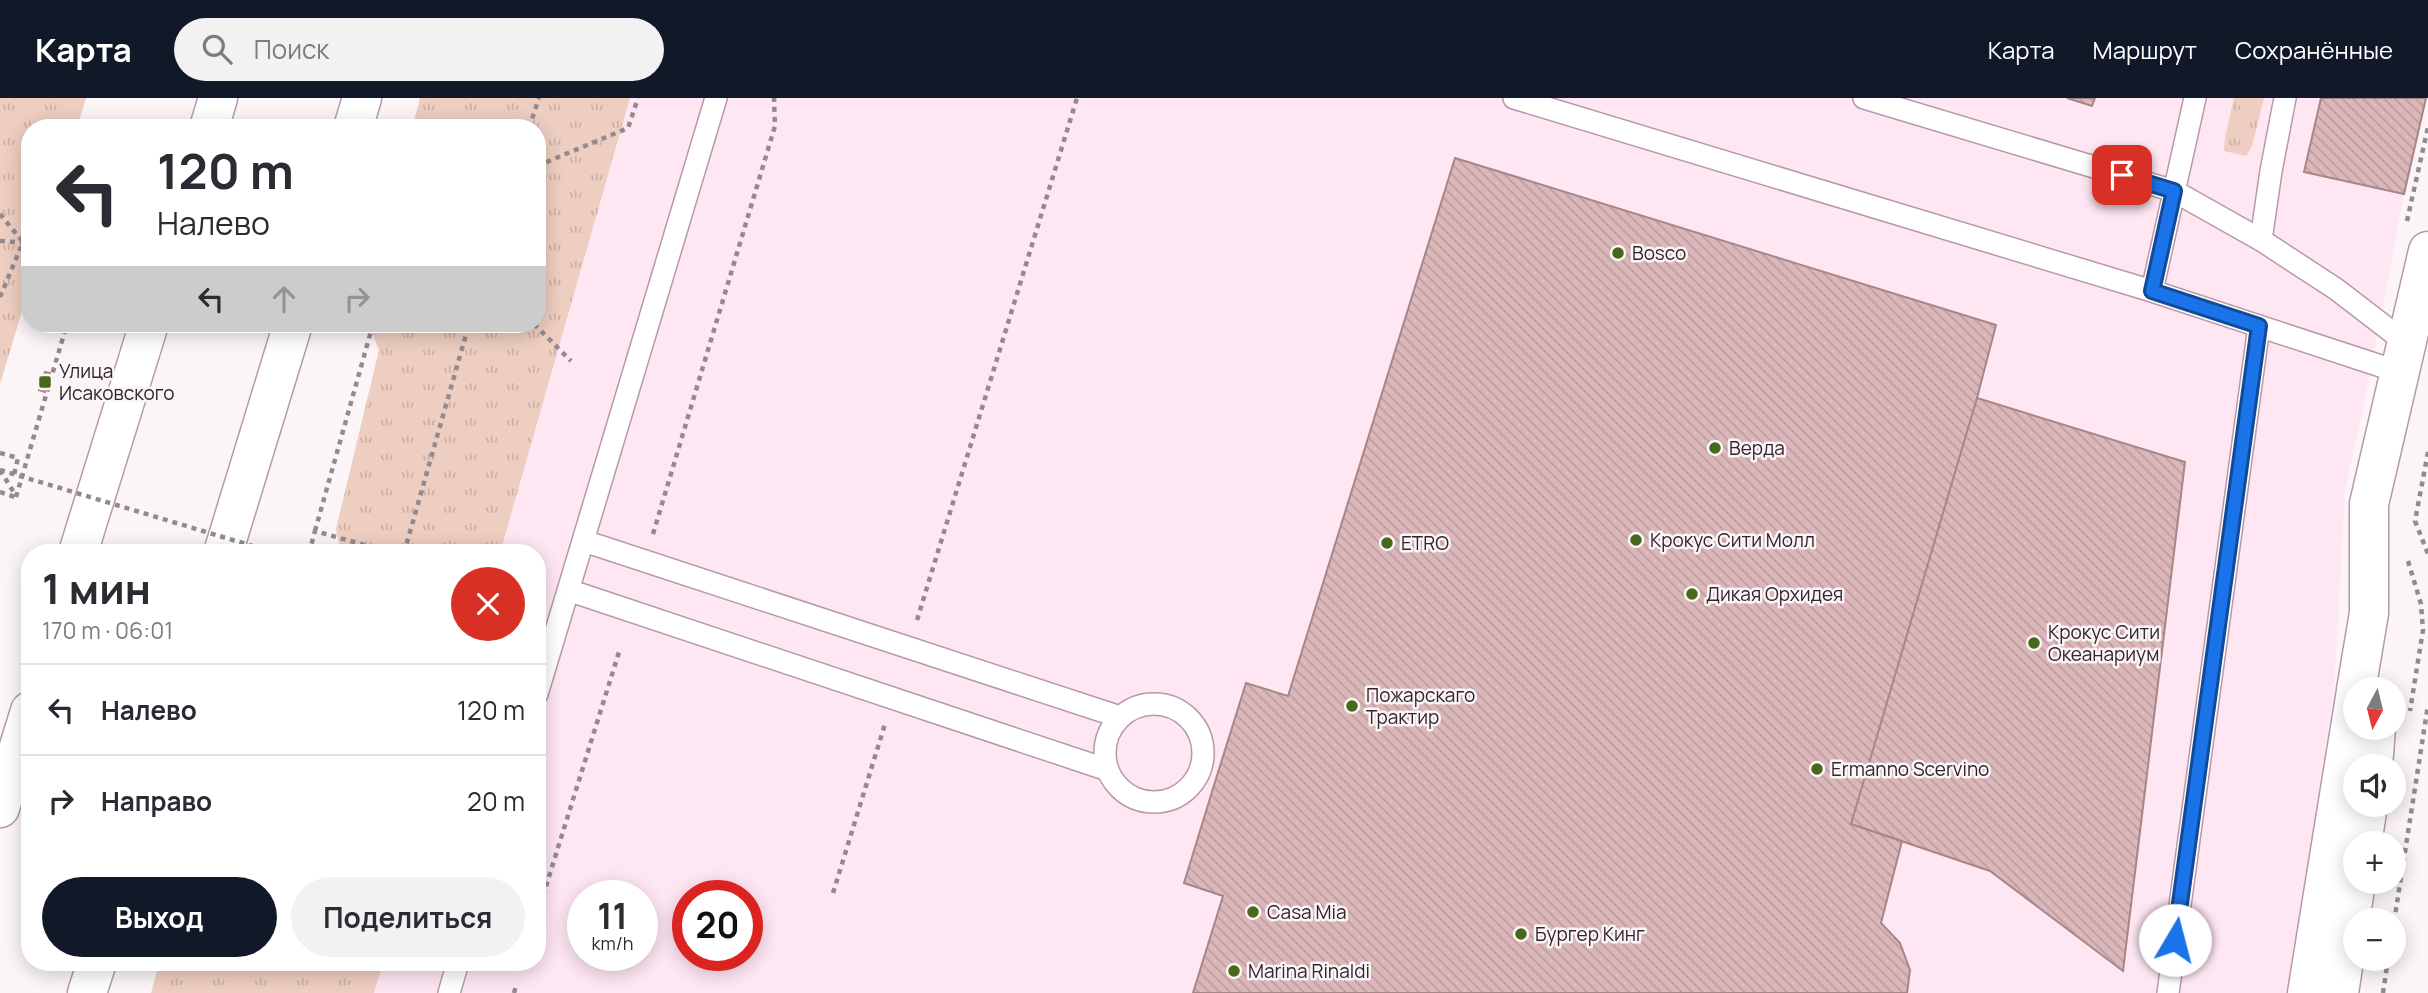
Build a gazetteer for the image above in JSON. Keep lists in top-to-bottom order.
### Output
{
  "places": {
    "other": [
      "Bosco",
      "Верда",
      "Крокус Сити Молл",
      "ETRO",
      "Дикая Орхидея",
      "Крокус Сити Океанариум",
      "Пожарскаго Трактир",
      "Ermanno Scervino",
      "Casa Mia",
      "Бургер Кинг",
      "Marina Rinaldi"
    ],
    "transit": ["Улица Исаковского"]
  },
  "north": "bottom",
  "page": {
    "header": "Карта",
    "search": "Поиск",
    "nav": ["Карта", "Маршрут", "Сохранённые"],
    "turn": ["120 m", "Налево"],
    "heading": ["1 мин", "170 m · 06:01"],
    "list": [
      {
        "name": "Налево",
        "value": "120 m"
      },
      {
        "name": "Направо",
        "value": "20 m"
      }
    ],
    "map_buttons": ["+", "−"],
    "buttons": ["Выход", "Поделиться"],
    "speed": "11 km/h",
    "limit": "20"
  }
}
